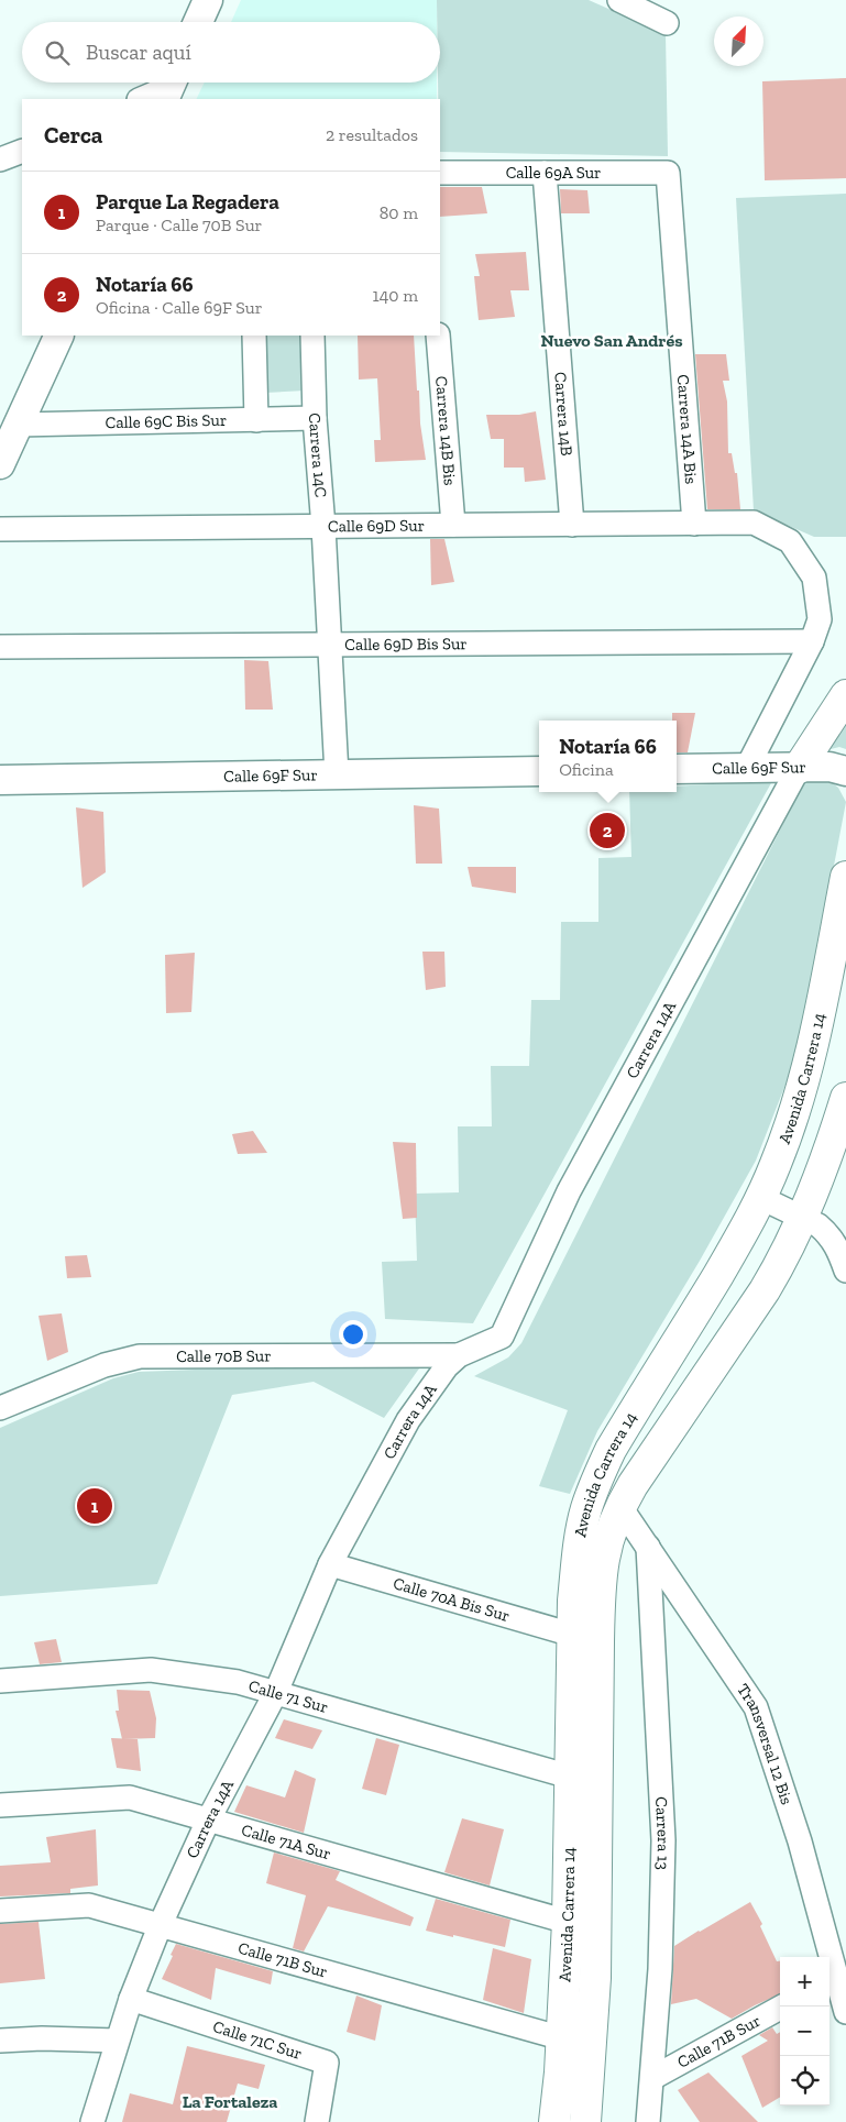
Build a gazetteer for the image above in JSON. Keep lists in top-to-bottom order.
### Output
{
  "streets": {
    "main road": ["Avenida Carrera 14"],
    "street": [
      "Calle 69A Sur",
      "Carrera 14B",
      "Calle 69C Bis Sur",
      "Carrera 14B Bis",
      "Carrera 14A Bis",
      "Carrera 14C",
      "Calle 69D Sur",
      "Calle 69D Bis Sur",
      "Calle 69F Sur",
      "Carrera 14A",
      "Calle 70B Sur",
      "Calle 70A Bis Sur",
      "Calle 71 Sur",
      "Transversal 12 Bis",
      "Carrera 13",
      "Calle 71A Sur",
      "Calle 71B Sur",
      "Calle 71C Sur"
    ]
  },
  "crossings": [
    ["Calle 69A Sur", "Carrera 14B"],
    ["Calle 69A Sur", "Carrera 14A Bis"],
    ["Carrera 14B", "Calle 69D Sur"],
    ["Calle 69C Bis Sur", "Carrera 14C"],
    ["Carrera 14B Bis", "Calle 69D Sur"],
    ["Carrera 14A Bis", "Calle 69D Sur"],
    ["Carrera 14C", "Calle 69D Sur"],
    ["Carrera 14C", "Calle 69D Bis Sur"],
    ["Carrera 14C", "Calle 69F Sur"],
    ["Calle 69D Sur", "Calle 69D Bis Sur"],
    ["Calle 69F Sur", "Carrera 14A"],
    ["Carrera 14A", "Calle 70B Sur"],
    ["Carrera 14A", "Calle 70A Bis Sur"],
    ["Carrera 14A", "Calle 71 Sur"],
    ["Carrera 14A", "Calle 71A Sur"],
    ["Carrera 14A", "Calle 71B Sur"],
    ["Carrera 14A", "Calle 71C Sur"],
    ["Avenida Carrera 14", "Calle 70A Bis Sur"],
    ["Avenida Carrera 14", "Calle 71 Sur"],
    ["Avenida Carrera 14", "Transversal 12 Bis"],
    ["Avenida Carrera 14", "Calle 71A Sur"],
    ["Avenida Carrera 14", "Calle 71B Sur"],
    ["Transversal 12 Bis", "Carrera 13"],
    ["Carrera 13", "Calle 71B Sur"]
  ],
  "districts": ["Nuevo San Andrés", "La Fortaleza"],
  "north": "top right",
  "page": {
    "search": "Buscar aquí",
    "heading": ["Cerca", "2 resultados"],
    "list": [
      {
        "mark": "1",
        "name": "Parque La Regadera",
        "note": "Parque · Calle 70B Sur",
        "value": "80 m"
      },
      {
        "mark": "2",
        "name": "Notaría 66",
        "note": "Oficina · Calle 69F Sur",
        "value": "140 m"
      }
    ],
    "popup": ["Notaría 66", "Oficina"],
    "pins": ["2", "1"],
    "map_buttons": ["+", "−"]
  }
}
